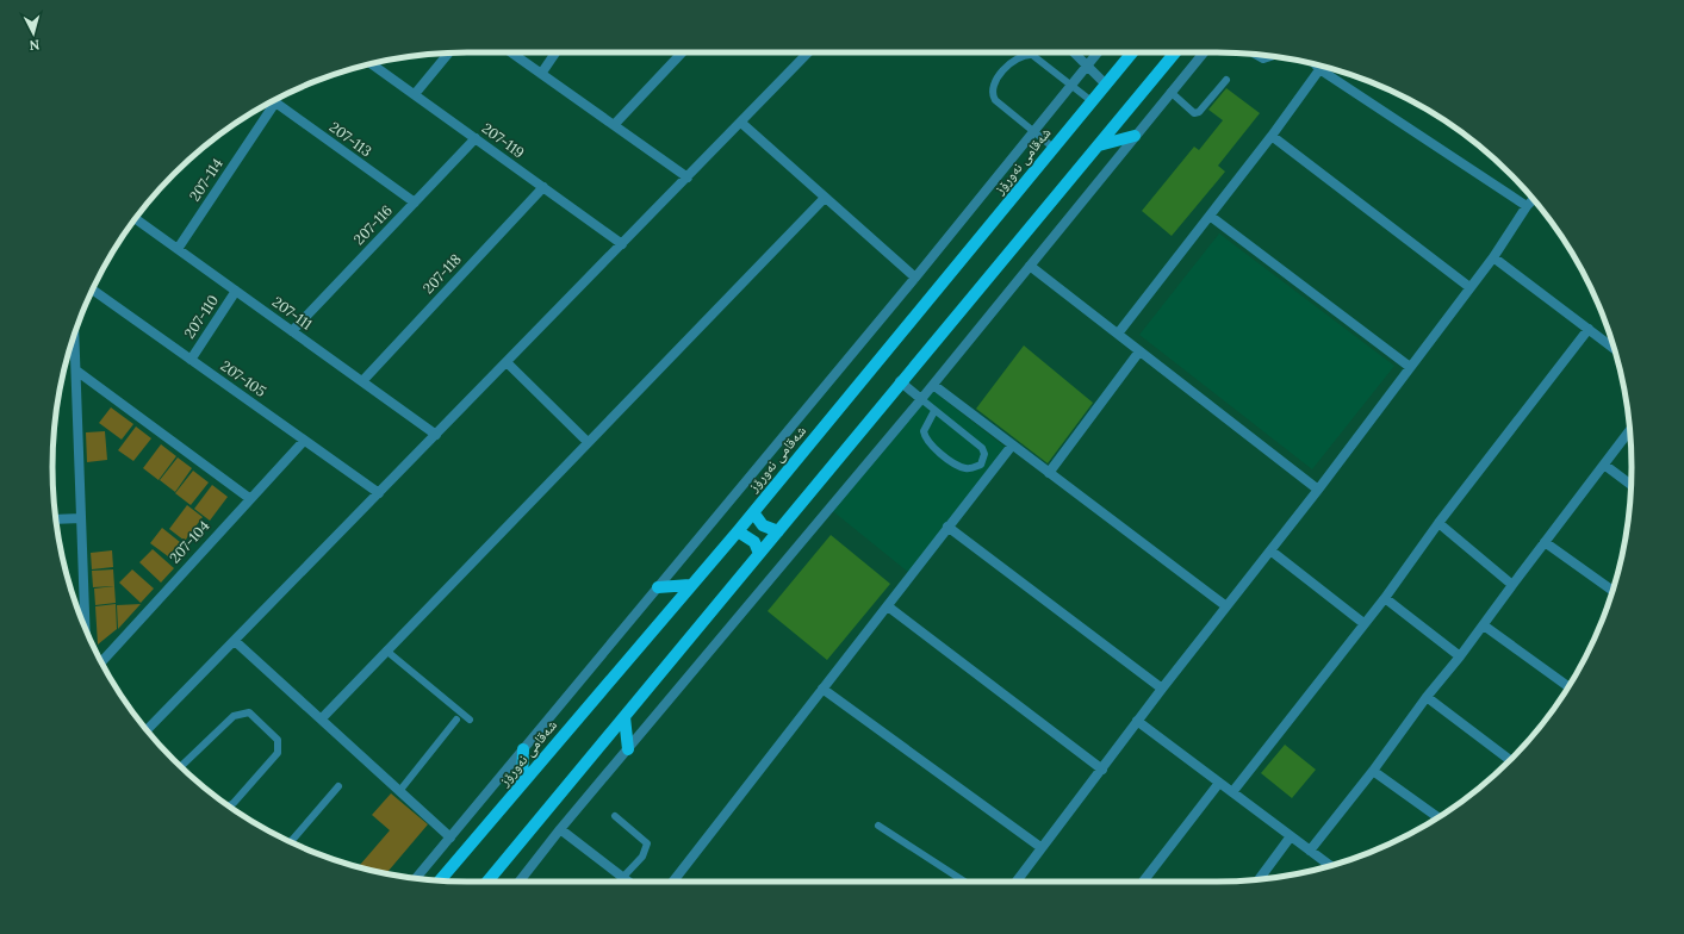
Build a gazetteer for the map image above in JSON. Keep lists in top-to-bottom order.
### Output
{
  "streets": {
    "main road": ["شەقامی نەورۆز"],
    "street": [
      "207-113",
      "207-119",
      "207-114",
      "207-116",
      "207-118",
      "207-111",
      "207-110",
      "207-105",
      "207-104"
    ]
  },
  "crossings": [
    ["207-113", "207-116"],
    ["207-119", "207-116"],
    ["207-119", "207-118"],
    ["207-114", "207-111"],
    ["207-116", "207-111"],
    ["207-118", "207-111"],
    ["207-111", "207-110"],
    ["207-110", "207-105"],
    ["207-105", "207-104"]
  ],
  "north": "bottom"
}
